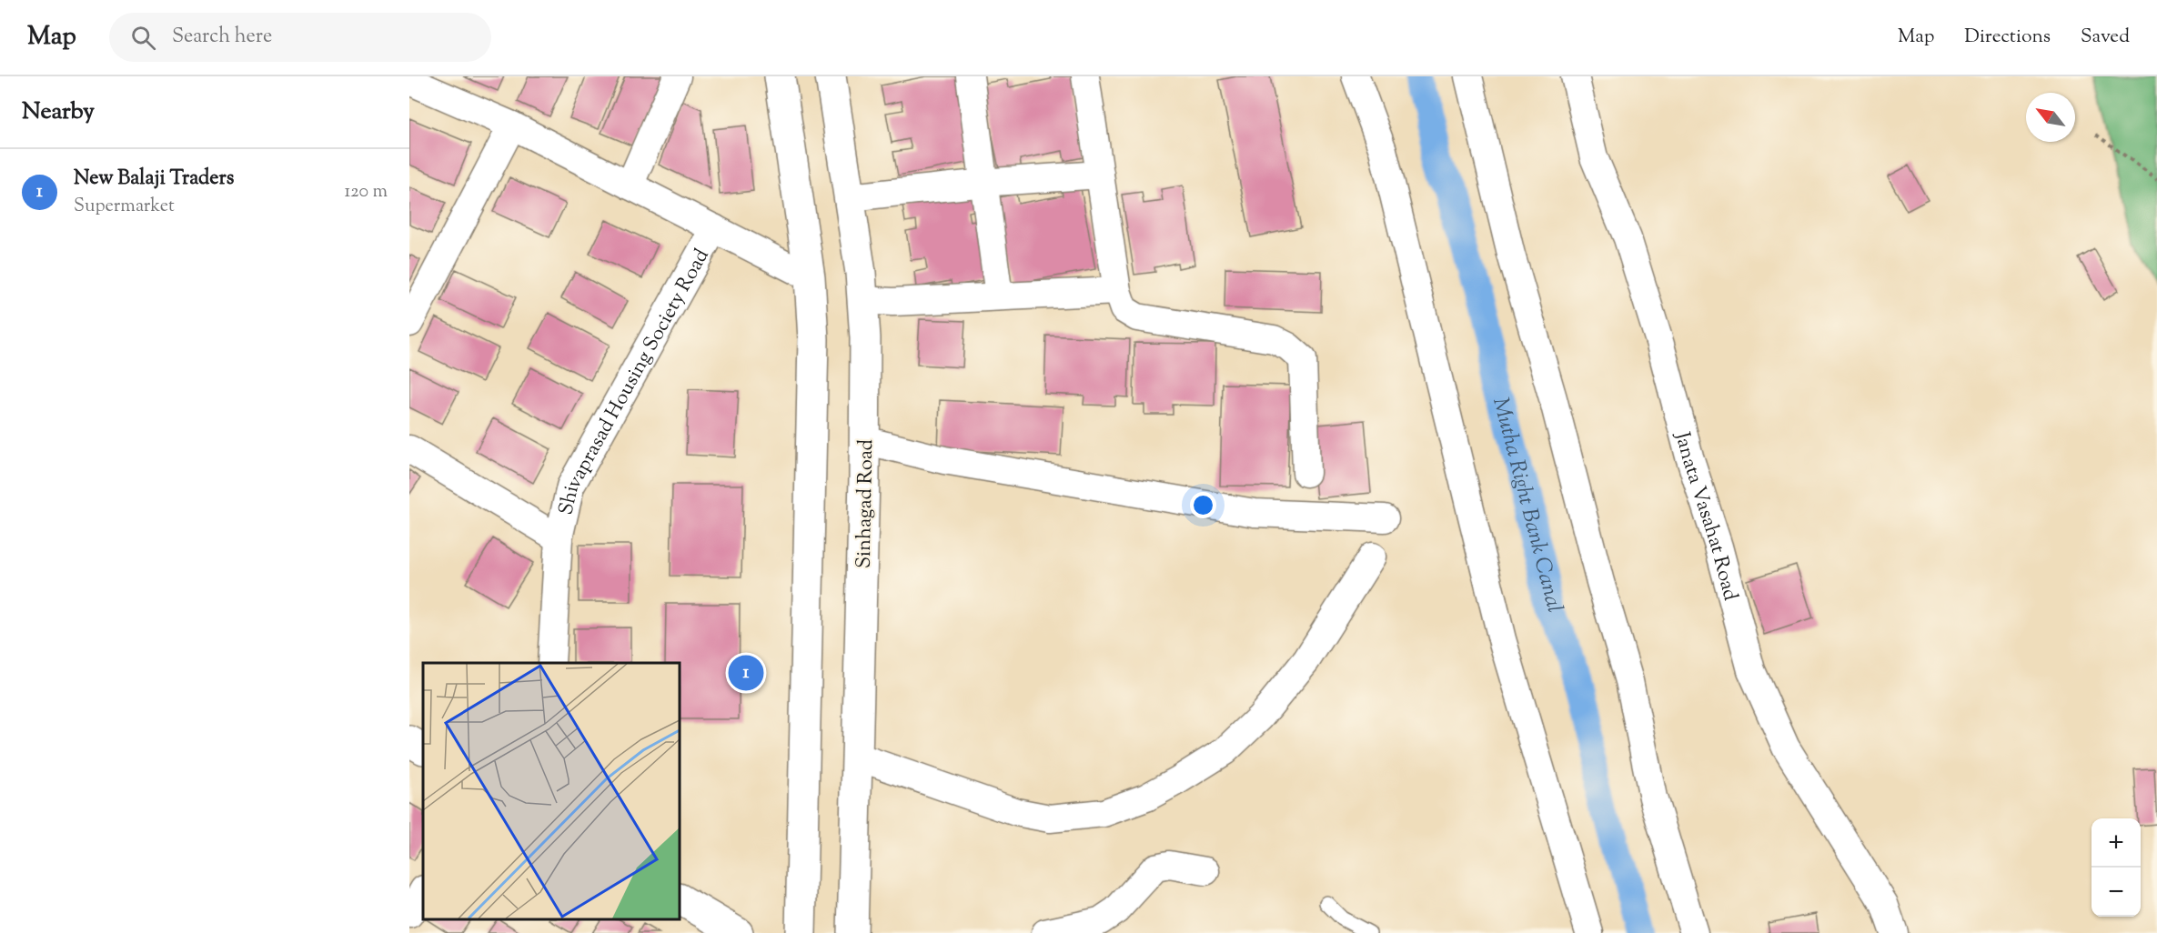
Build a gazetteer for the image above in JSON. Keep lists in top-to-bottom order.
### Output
{
  "streets": {
    "main road": ["Sinhagad Road"],
    "street": ["Shivaprasad Housing Society Road", "Janata Vasahat Road"]
  },
  "water": ["Mutha Right Bank Canal"],
  "north": "top left",
  "page": {
    "header": "Map",
    "search": "Search here",
    "nav": ["Map", "Directions", "Saved"],
    "heading": "Nearby",
    "list": [
      {
        "mark": "1",
        "name": "New Balaji Traders",
        "note": "Supermarket",
        "value": "120 m"
      }
    ],
    "pins": "1",
    "map_buttons": ["+", "−"]
  }
}
